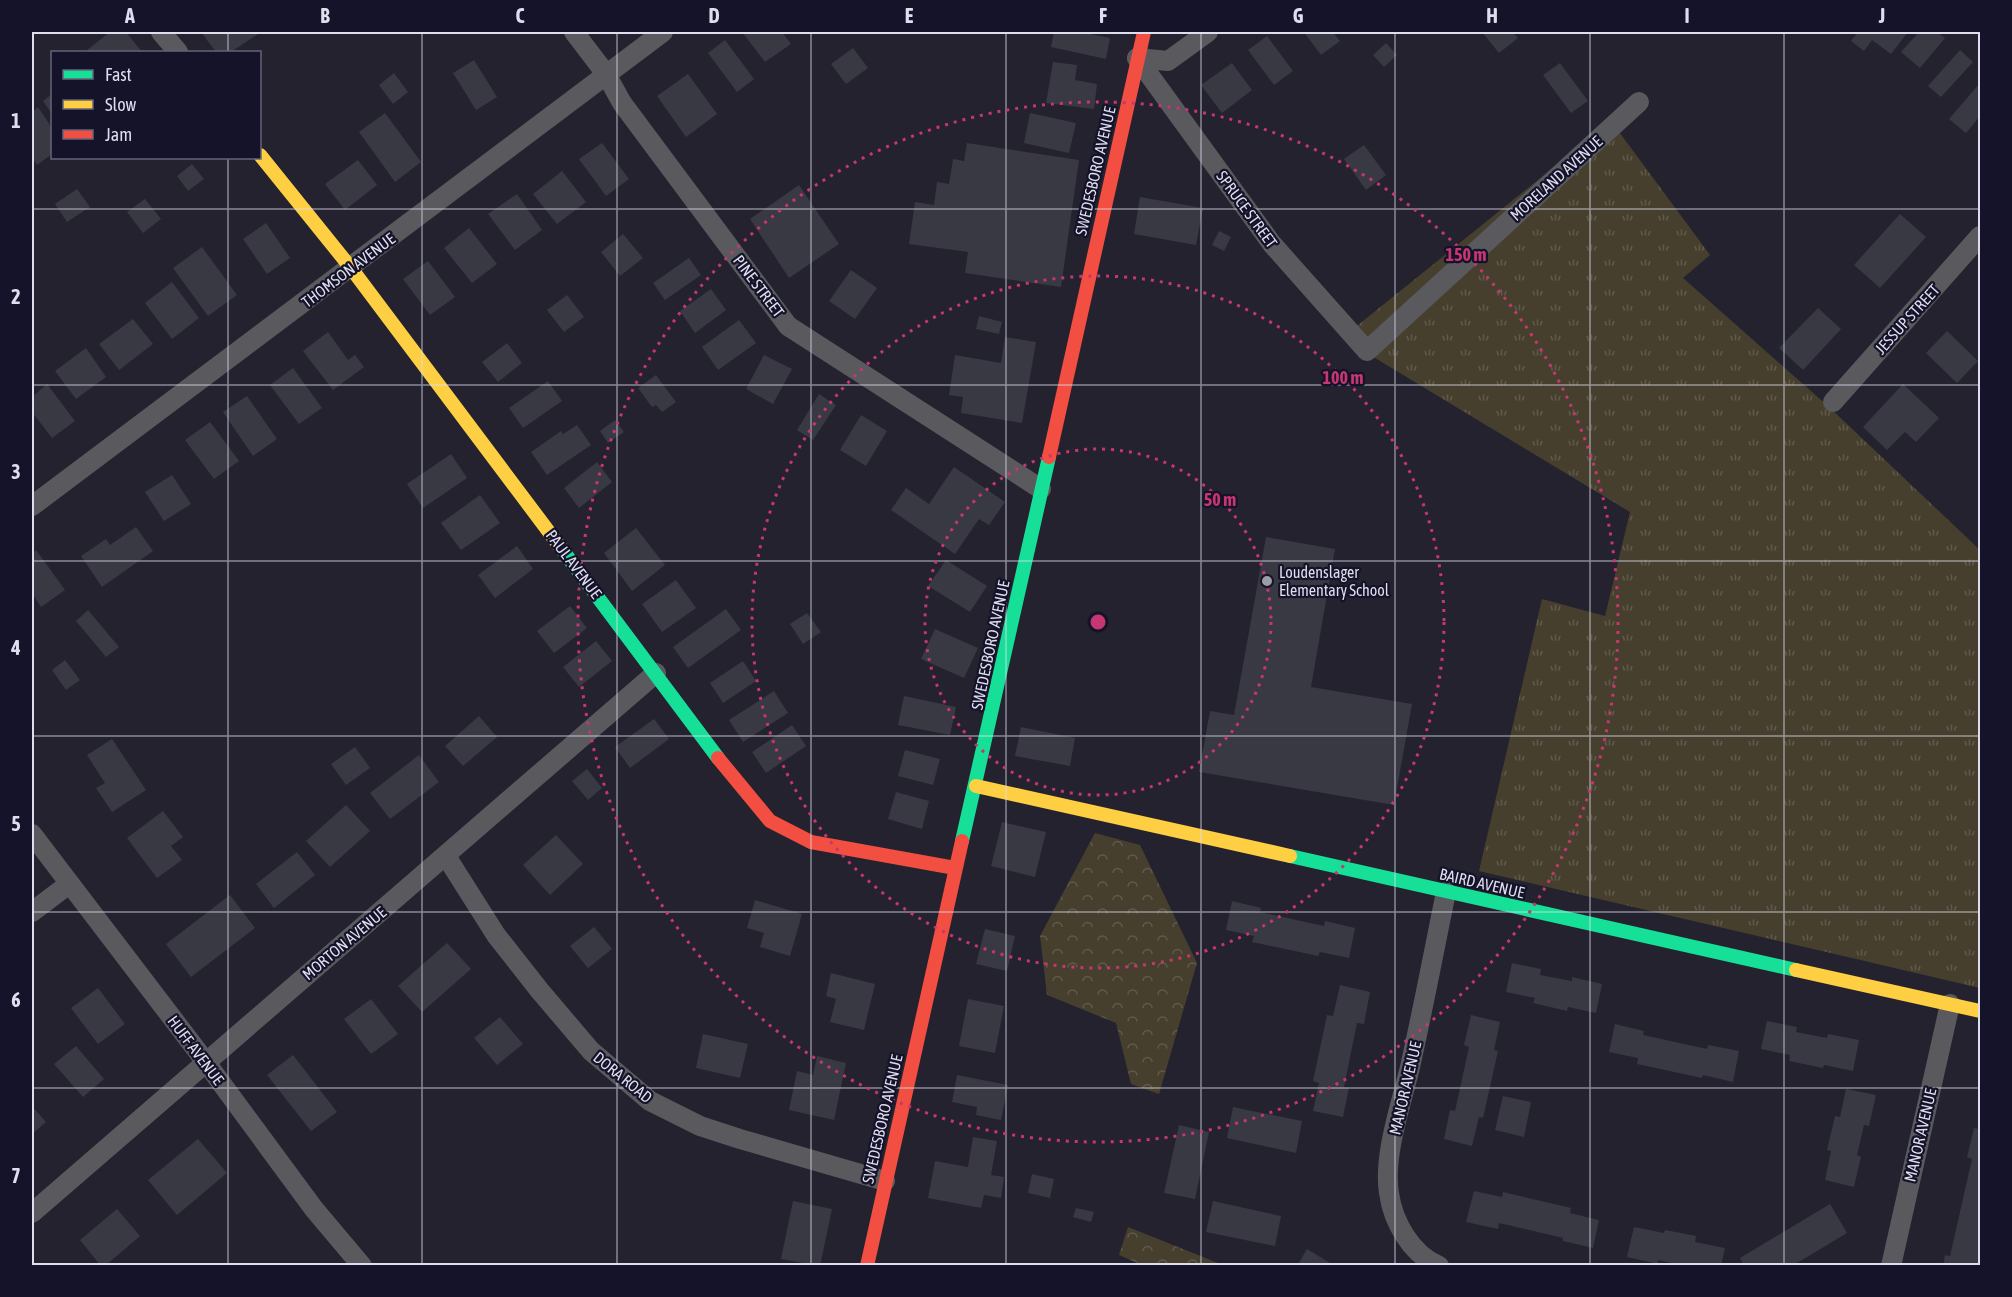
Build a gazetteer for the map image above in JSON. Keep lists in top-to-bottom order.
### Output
{
  "streets": {
    "street": [
      "SWEDESBORO AVENUE",
      "MORELAND AVENUE",
      "SPRUCE STREET",
      "THOMSON AVENUE",
      "PINE STREET",
      "JESSUP STREET",
      "PAUL AVENUE",
      "BAIRD AVENUE",
      "MORTON AVENUE",
      "HUFF AVENUE",
      "DORA ROAD",
      "MANOR AVENUE"
    ]
  },
  "crossings": [
    ["SWEDESBORO AVENUE", "SPRUCE STREET"],
    ["SWEDESBORO AVENUE", "PINE STREET"],
    ["SWEDESBORO AVENUE", "PAUL AVENUE"],
    ["SWEDESBORO AVENUE", "BAIRD AVENUE"],
    ["SWEDESBORO AVENUE", "DORA ROAD"],
    ["MORELAND AVENUE", "SPRUCE STREET"],
    ["THOMSON AVENUE", "PINE STREET"],
    ["THOMSON AVENUE", "PAUL AVENUE"],
    ["PAUL AVENUE", "MORTON AVENUE"],
    ["BAIRD AVENUE", "MANOR AVENUE"],
    ["MORTON AVENUE", "HUFF AVENUE"],
    ["MORTON AVENUE", "DORA ROAD"]
  ],
  "places": ["Loudenslager Elementary School"],
  "legend": ["Fast", "Slow", "Jam"],
  "grid": {
    "columns": [
      "A",
      "B",
      "C",
      "D",
      "E",
      "F",
      "G",
      "H",
      "I",
      "J"
    ],
    "rows": [
      "1",
      "2",
      "3",
      "4",
      "5",
      "6",
      "7"
    ]
  },
  "rings": ["150 m", "100 m", "50 m"]
}
